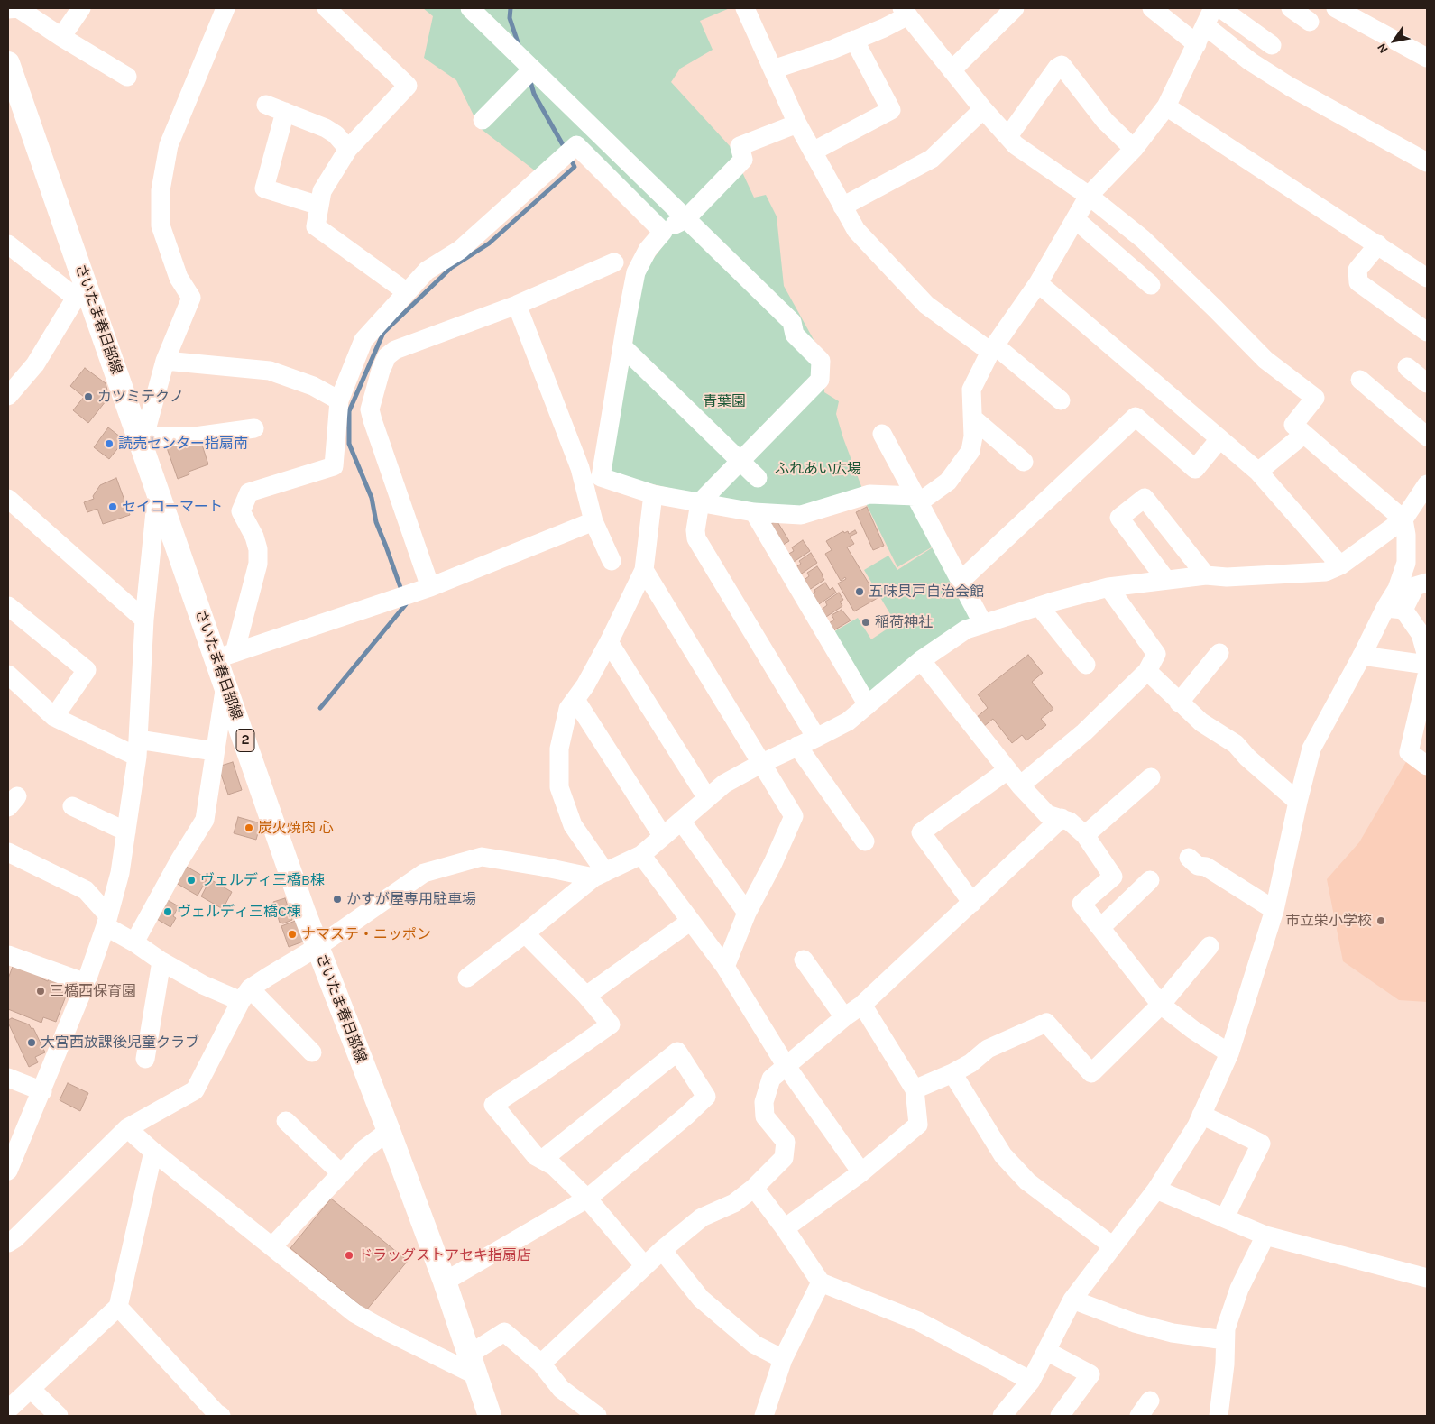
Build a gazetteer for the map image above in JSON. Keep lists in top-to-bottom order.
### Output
{
  "streets": {
    "main road": ["さいたま春日部線", "2"]
  },
  "parks": ["青葉園", "ふれあい広場"],
  "places": [
    "カツミテクノ",
    "読売センター指扇南",
    "セイコーマート",
    "五味貝戸自治会館",
    "稲荷神社",
    "炭火焼肉 心",
    "ヴェルディ三橋B棟",
    "かすが屋専用駐車場",
    "ヴェルディ三橋C棟",
    "市立栄小学校",
    "ナマステ・ニッポン",
    "三橋西保育園",
    "大宮西放課後児童クラブ",
    "ドラッグストアセキ指扇店"
  ],
  "north": "bottom left"
}
